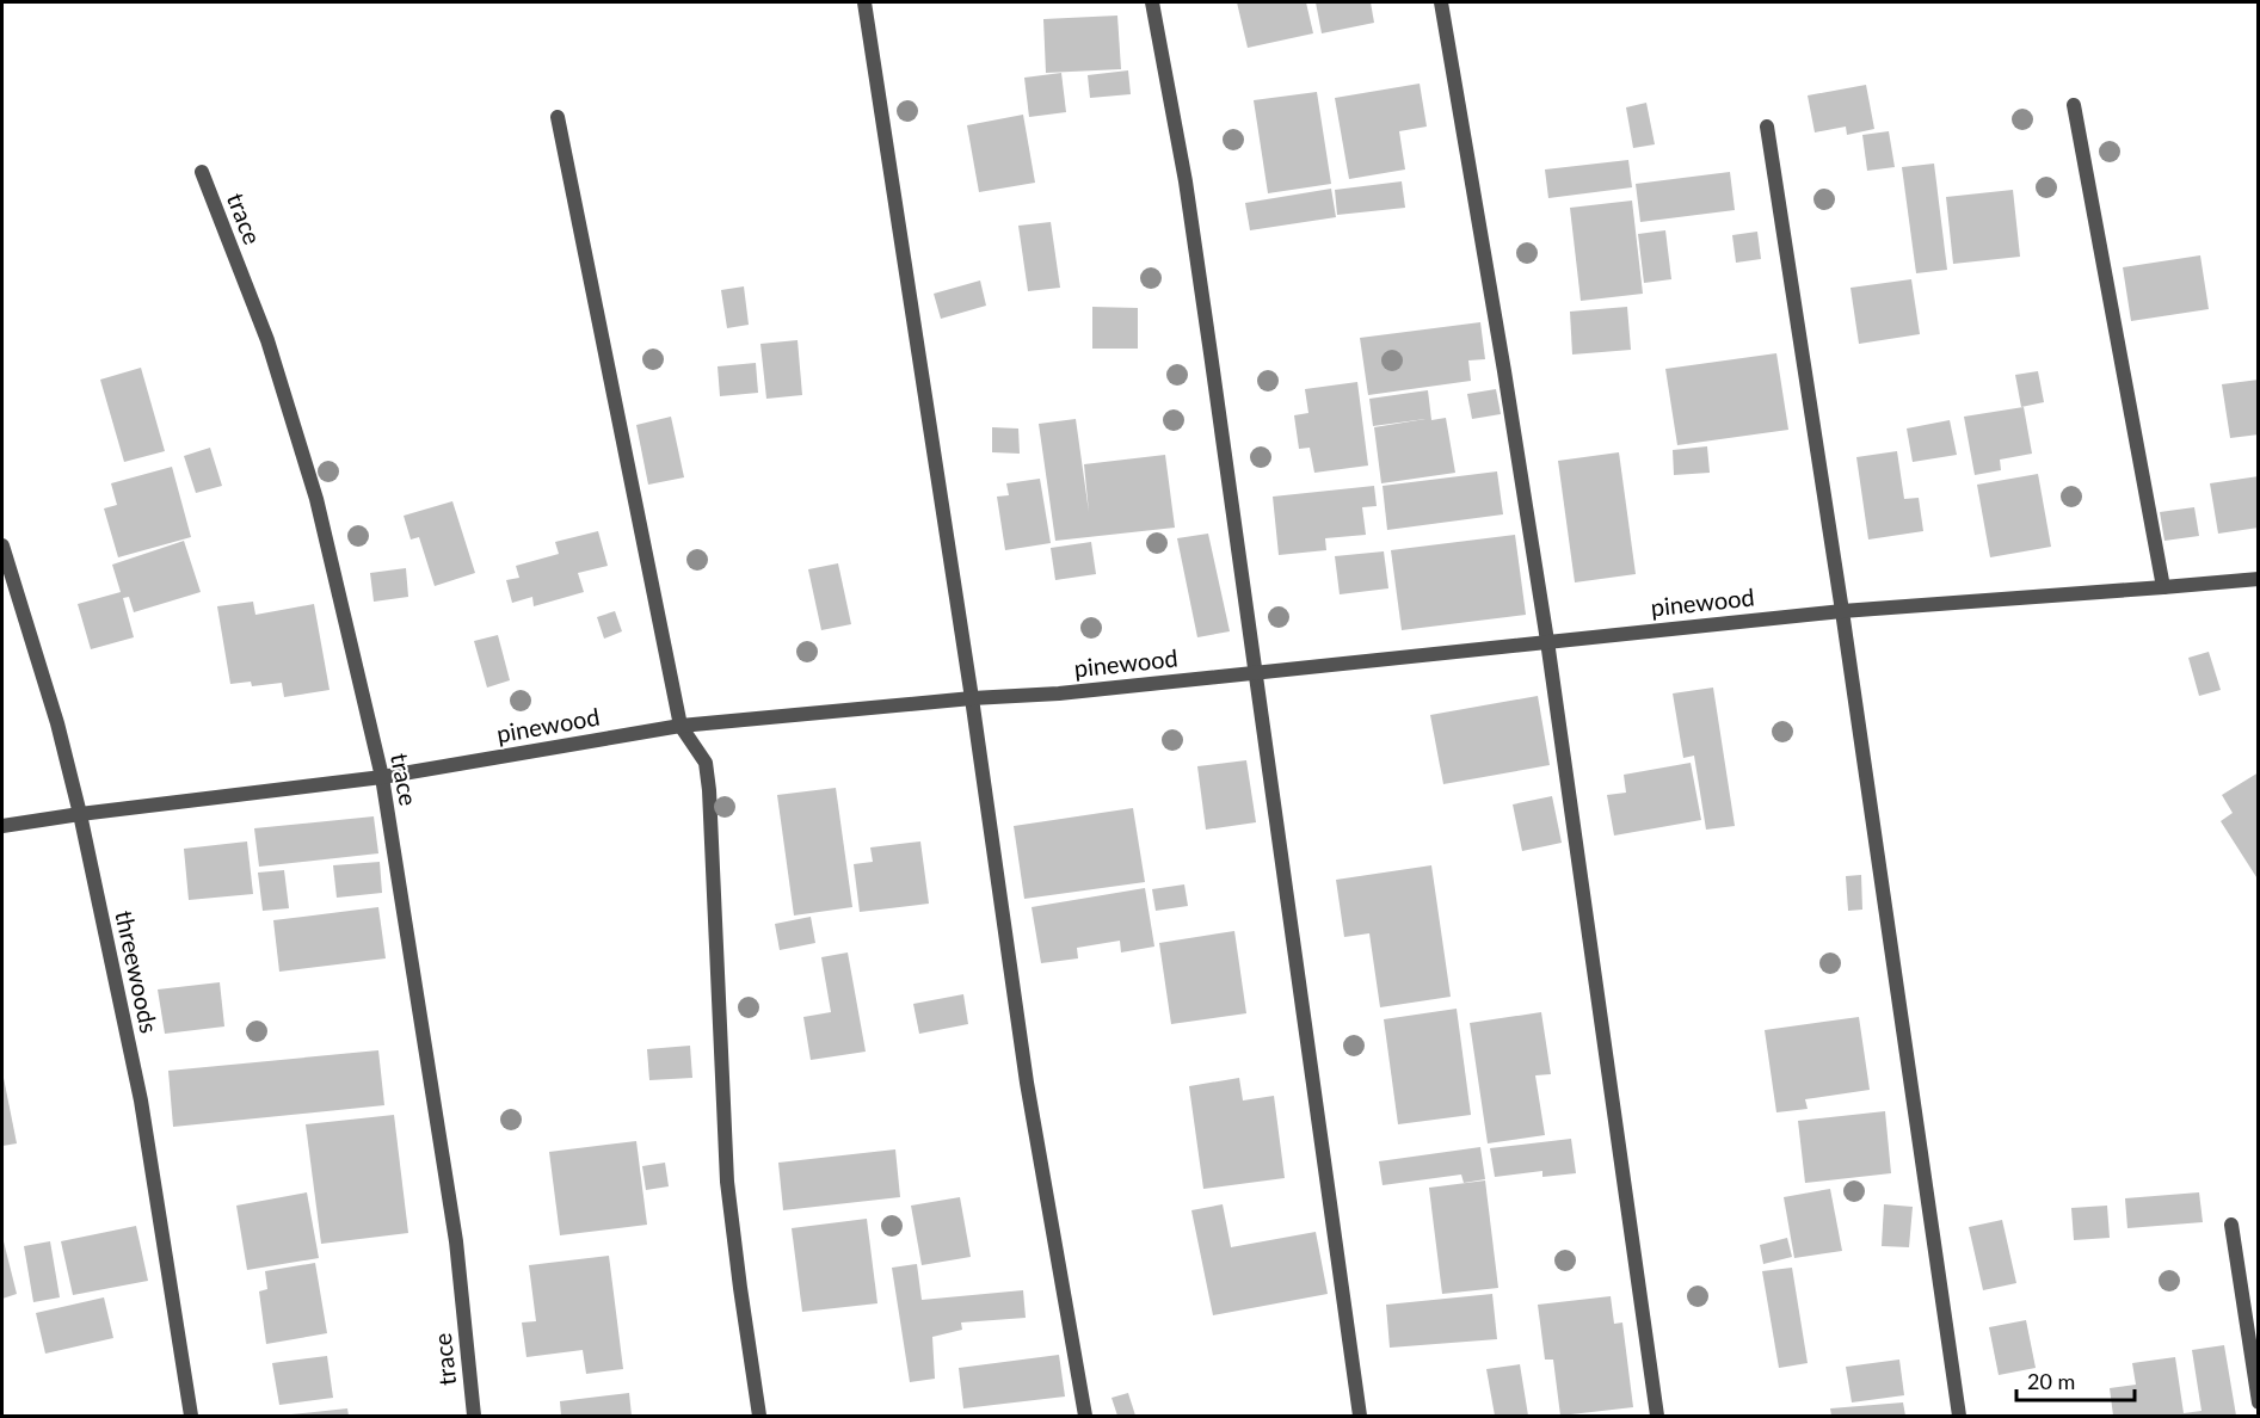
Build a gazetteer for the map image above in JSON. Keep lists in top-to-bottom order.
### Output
{
  "streets": {
    "street": ["trace", "pinewood", "threewoods"]
  },
  "crossings": [
    ["trace", "pinewood"],
    ["pinewood", "threewoods"]
  ],
  "scale_bar": "20 m"
}
